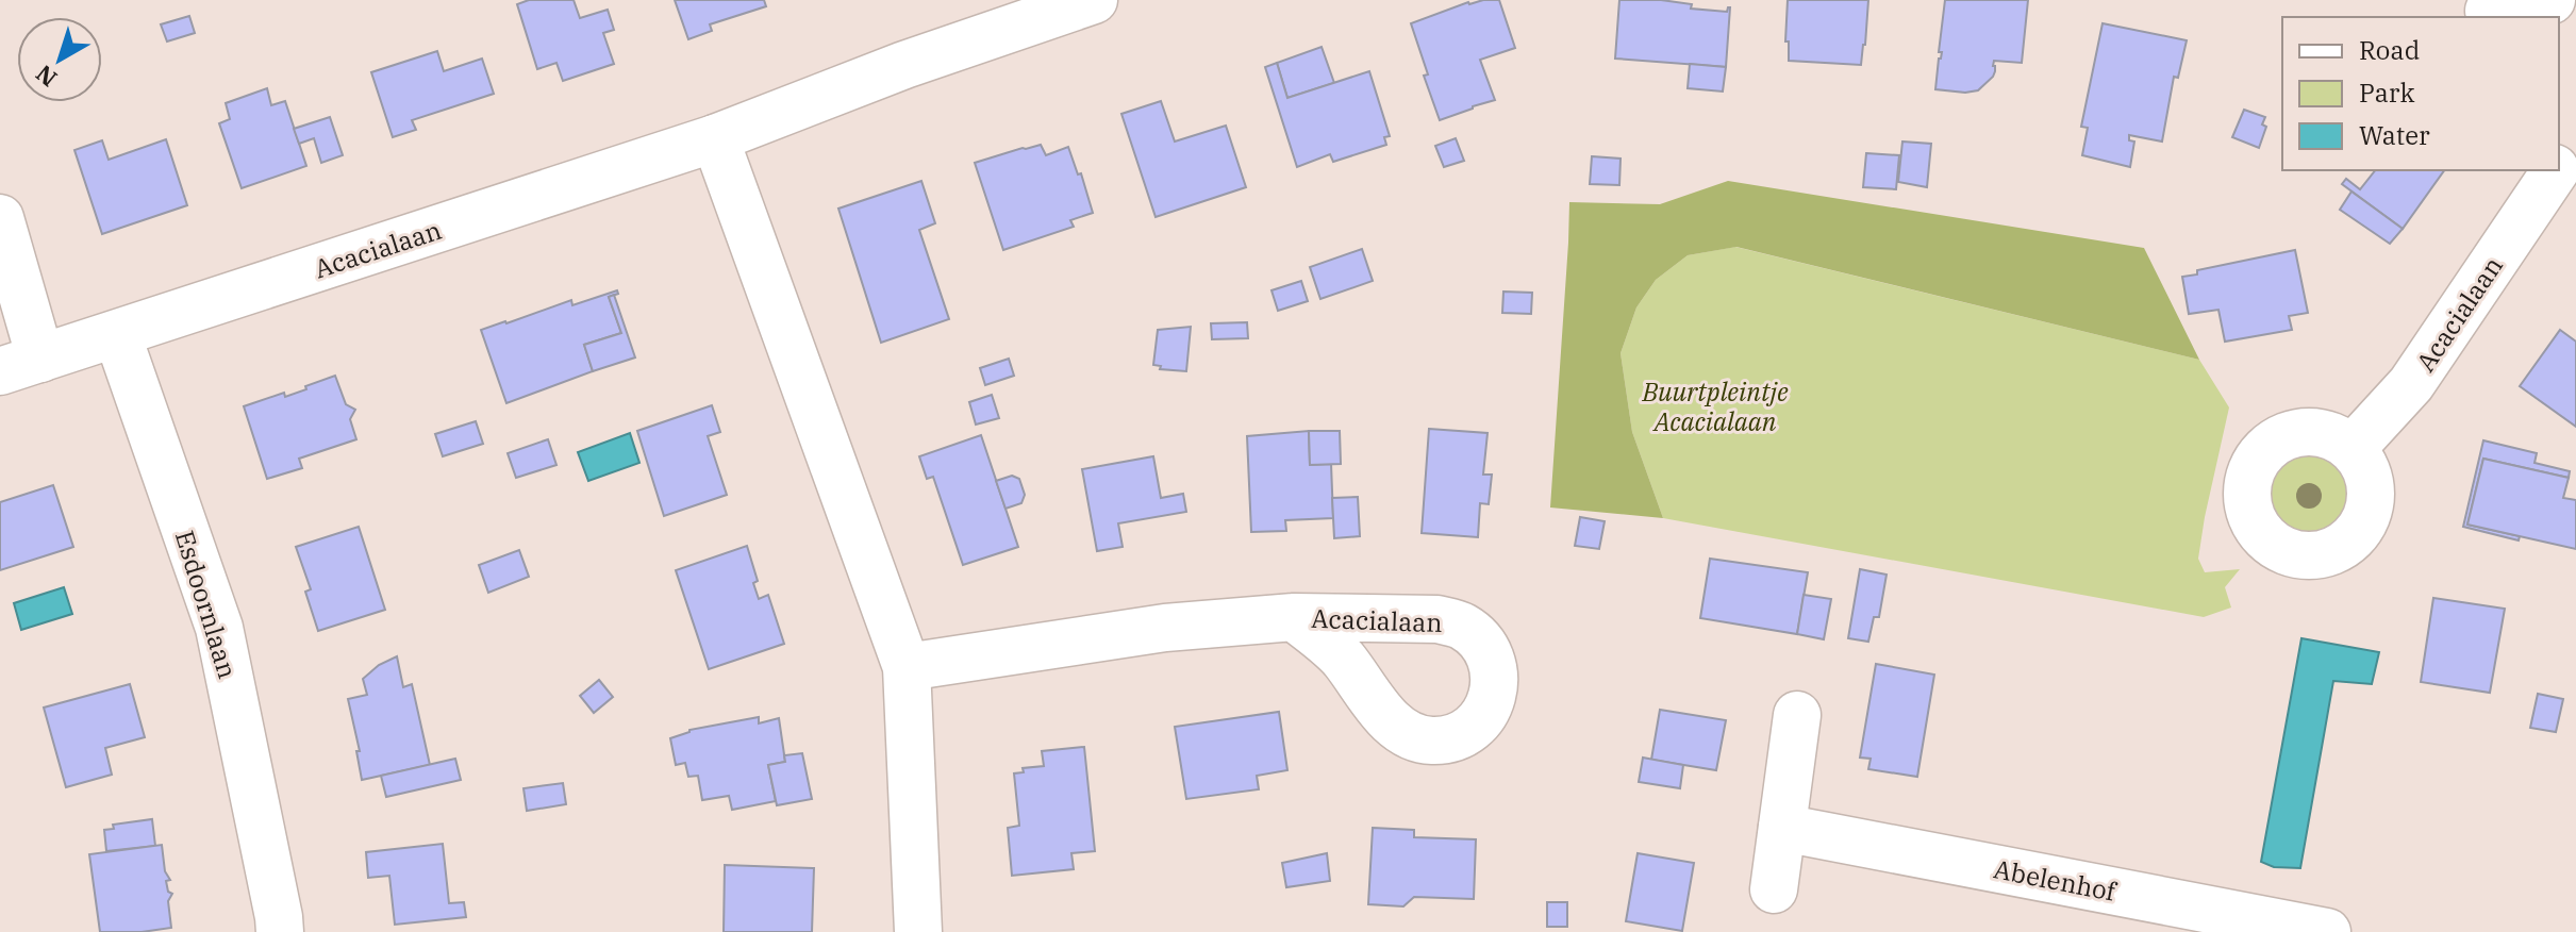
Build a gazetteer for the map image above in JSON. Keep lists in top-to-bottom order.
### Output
{
  "streets": {
    "street": ["Acacialaan", "Esdoornlaan", "Abelenhof"]
  },
  "crossings": [
    ["Acacialaan", "Esdoornlaan"]
  ],
  "parks": ["Buurtpleintje Acacialaan"],
  "legend": ["Road", "Park", "Water"],
  "north": "bottom left"
}
